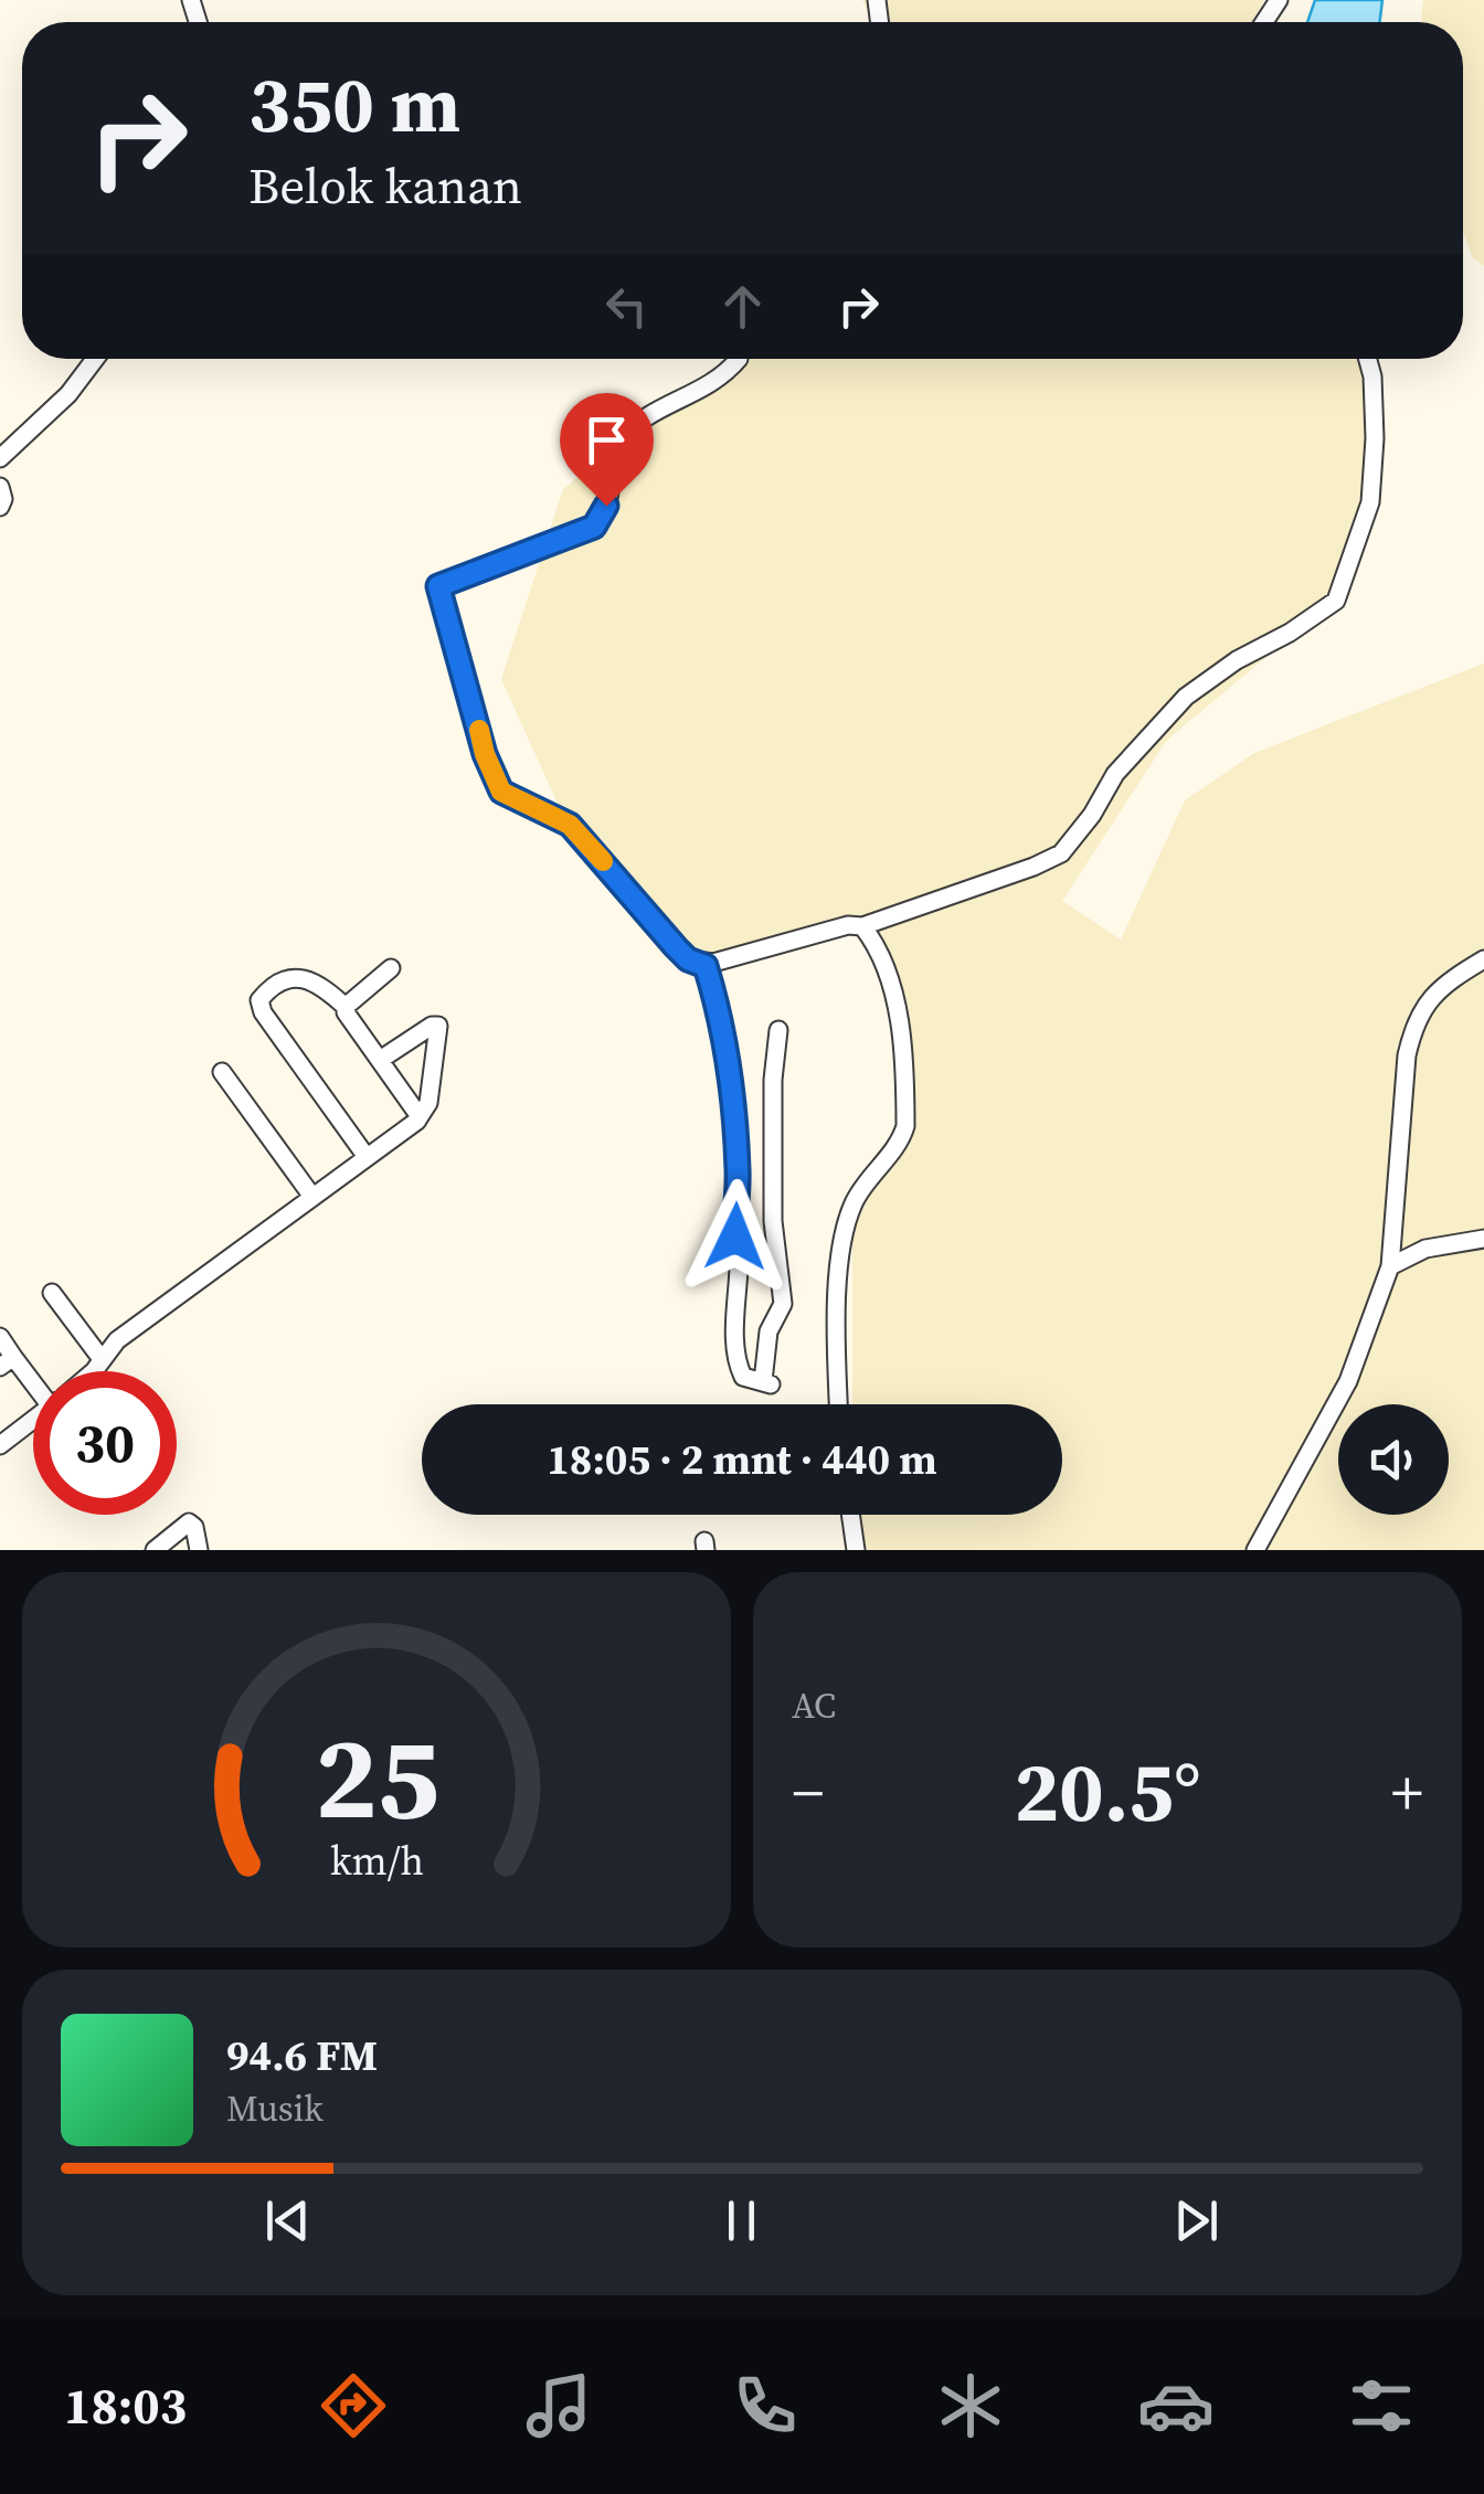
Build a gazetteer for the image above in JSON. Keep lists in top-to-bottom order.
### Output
{
  "page": {
    "turn": ["350 m", "Belok kanan"],
    "limit": "30",
    "trip": "18:05 · 2 mnt · 440 m",
    "tile": "AC",
    "heat": ["−", "20.5°", "+"],
    "song": ["94.6 FM", "Musik"],
    "tabs": "18:03",
    "gauge": ["25", "km/h"]
  }
}
